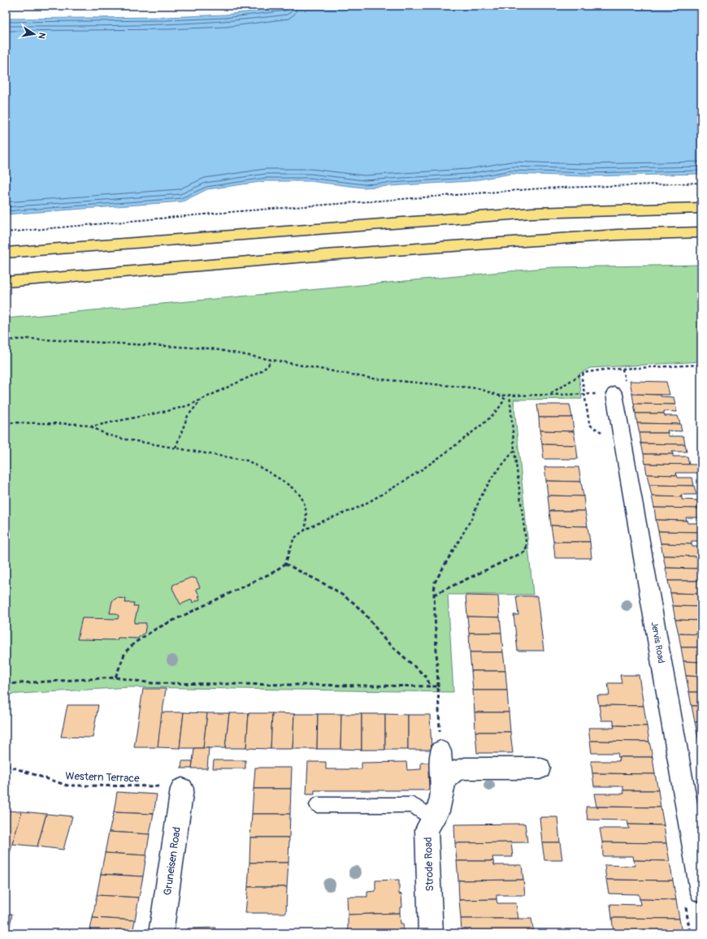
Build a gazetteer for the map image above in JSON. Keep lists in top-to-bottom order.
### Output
{
  "streets": {
    "street": ["Jervis Road", "Gruneisen Road", "Strode Road"],
    "path": ["Western Terrace"]
  },
  "crossings": [
    ["Western Terrace", "Gruneisen Road"]
  ],
  "north": "right"
}
